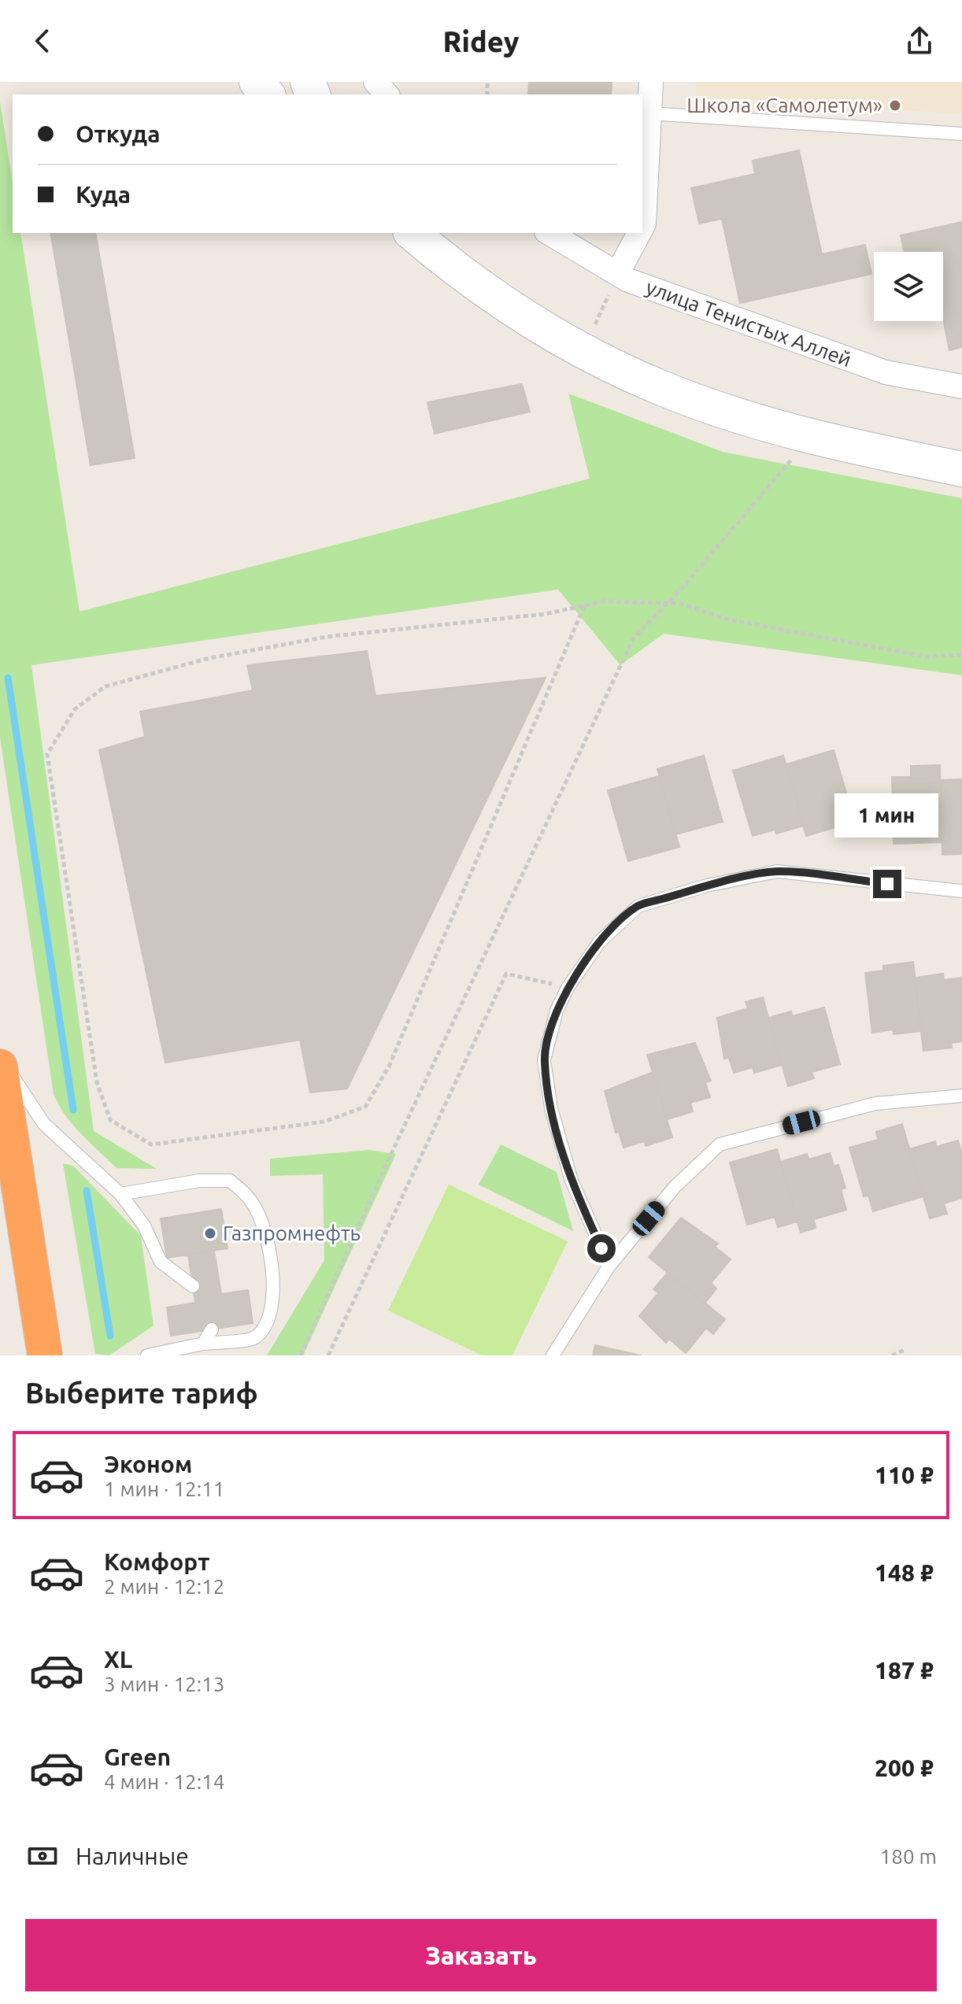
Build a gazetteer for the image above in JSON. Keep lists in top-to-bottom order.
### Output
{
  "streets": {
    "street": ["улица Тенистых Аллей"]
  },
  "places": ["Школа «Самолетум»", "Газпромнефть"],
  "page": {
    "header": "Ridey",
    "banner": ["Откуда", "Куда"],
    "bubble": "1 мин",
    "heading": "Выберите тариф",
    "list": [
      {
        "name": "Эконом",
        "note": "1 мин · 12:11",
        "value": "110 ₽"
      },
      {
        "name": "Комфорт",
        "note": "2 мин · 12:12",
        "value": "148 ₽"
      },
      {
        "name": "XL",
        "note": "3 мин · 12:13",
        "value": "187 ₽"
      },
      {
        "name": "Green",
        "note": "4 мин · 12:14",
        "value": "200 ₽"
      }
    ],
    "pay": ["Наличные", "180 m"],
    "buttons": "Заказать"
  }
}
